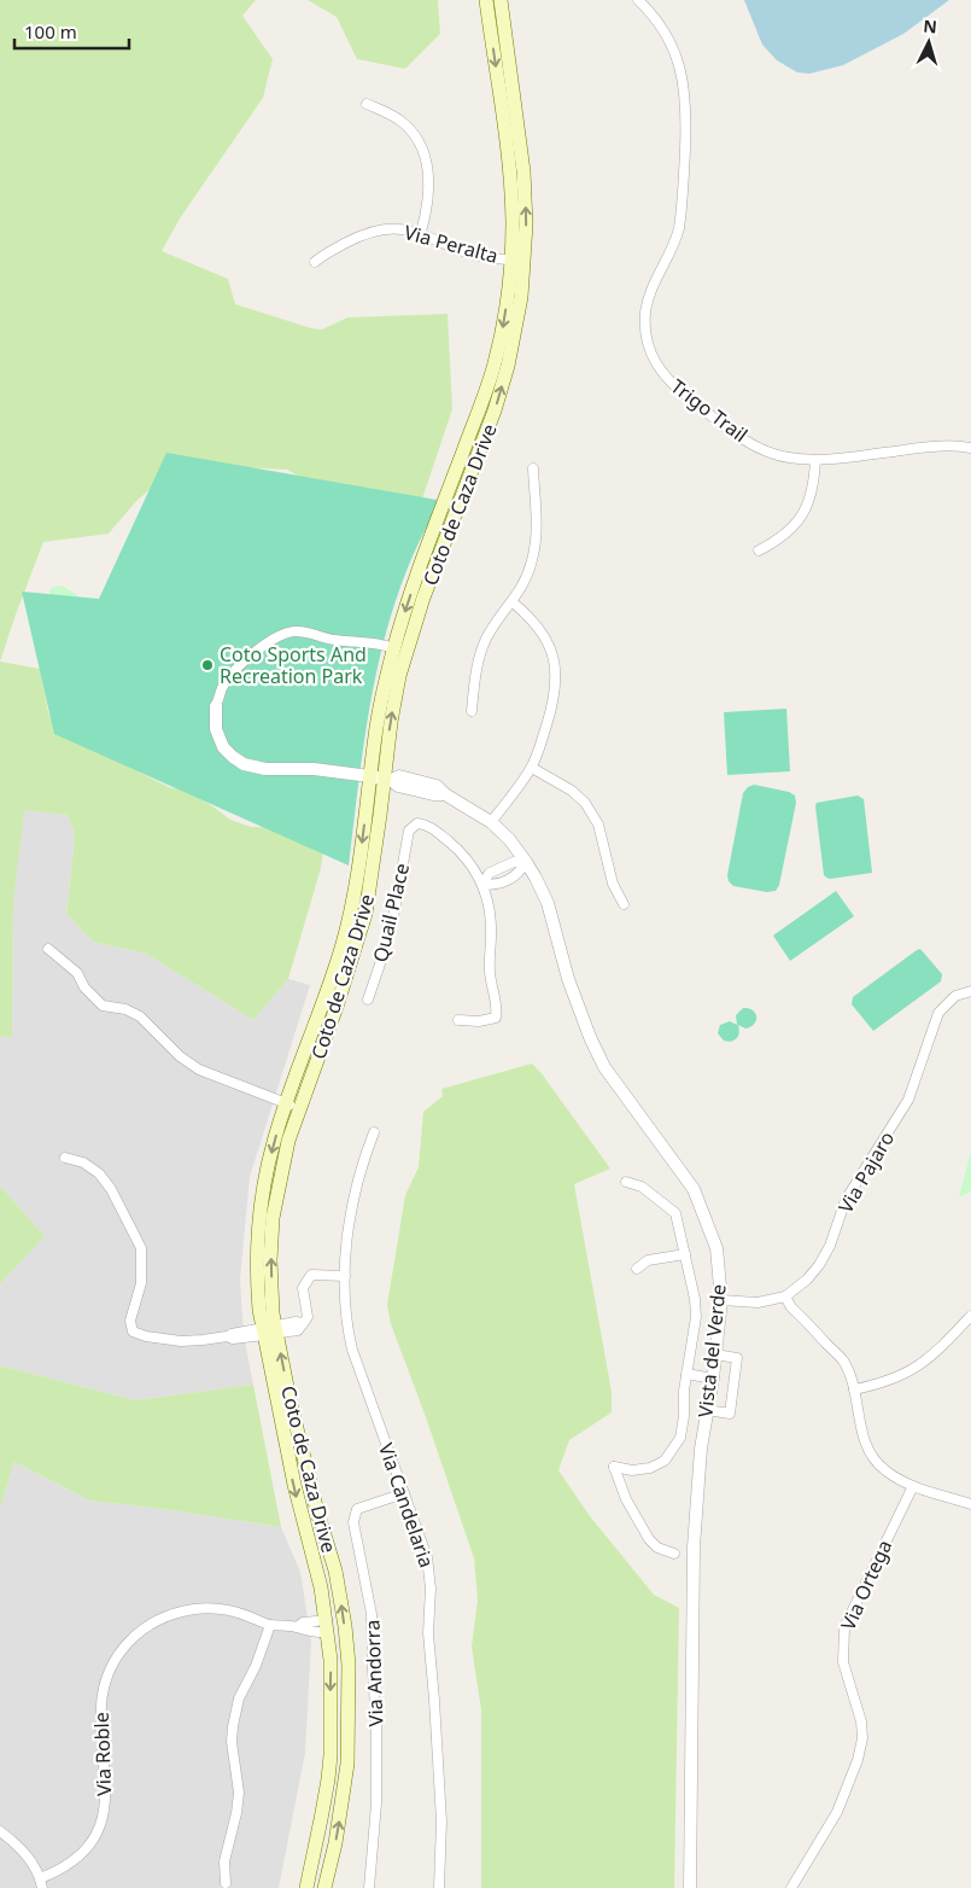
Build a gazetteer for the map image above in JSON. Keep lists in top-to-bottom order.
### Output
{
  "streets": {
    "main road": ["Coto de Caza Drive"],
    "street": [
      "Via Peralta",
      "Trigo Trail",
      "Quail Place",
      "Via Pajaro",
      "Vista del Verde",
      "Via Candelaria",
      "Via Ortega",
      "Via Andorra",
      "Via Roble"
    ]
  },
  "crossings": [
    ["Via Peralta", "Coto de Caza Drive"],
    ["Coto de Caza Drive", "Vista del Verde"],
    ["Coto de Caza Drive", "Via Roble"],
    ["Via Pajaro", "Vista del Verde"],
    ["Via Candelaria", "Via Andorra"]
  ],
  "places": ["Coto Sports And Recreation Park"],
  "scale_bar": "100 m",
  "north": "top"
}
